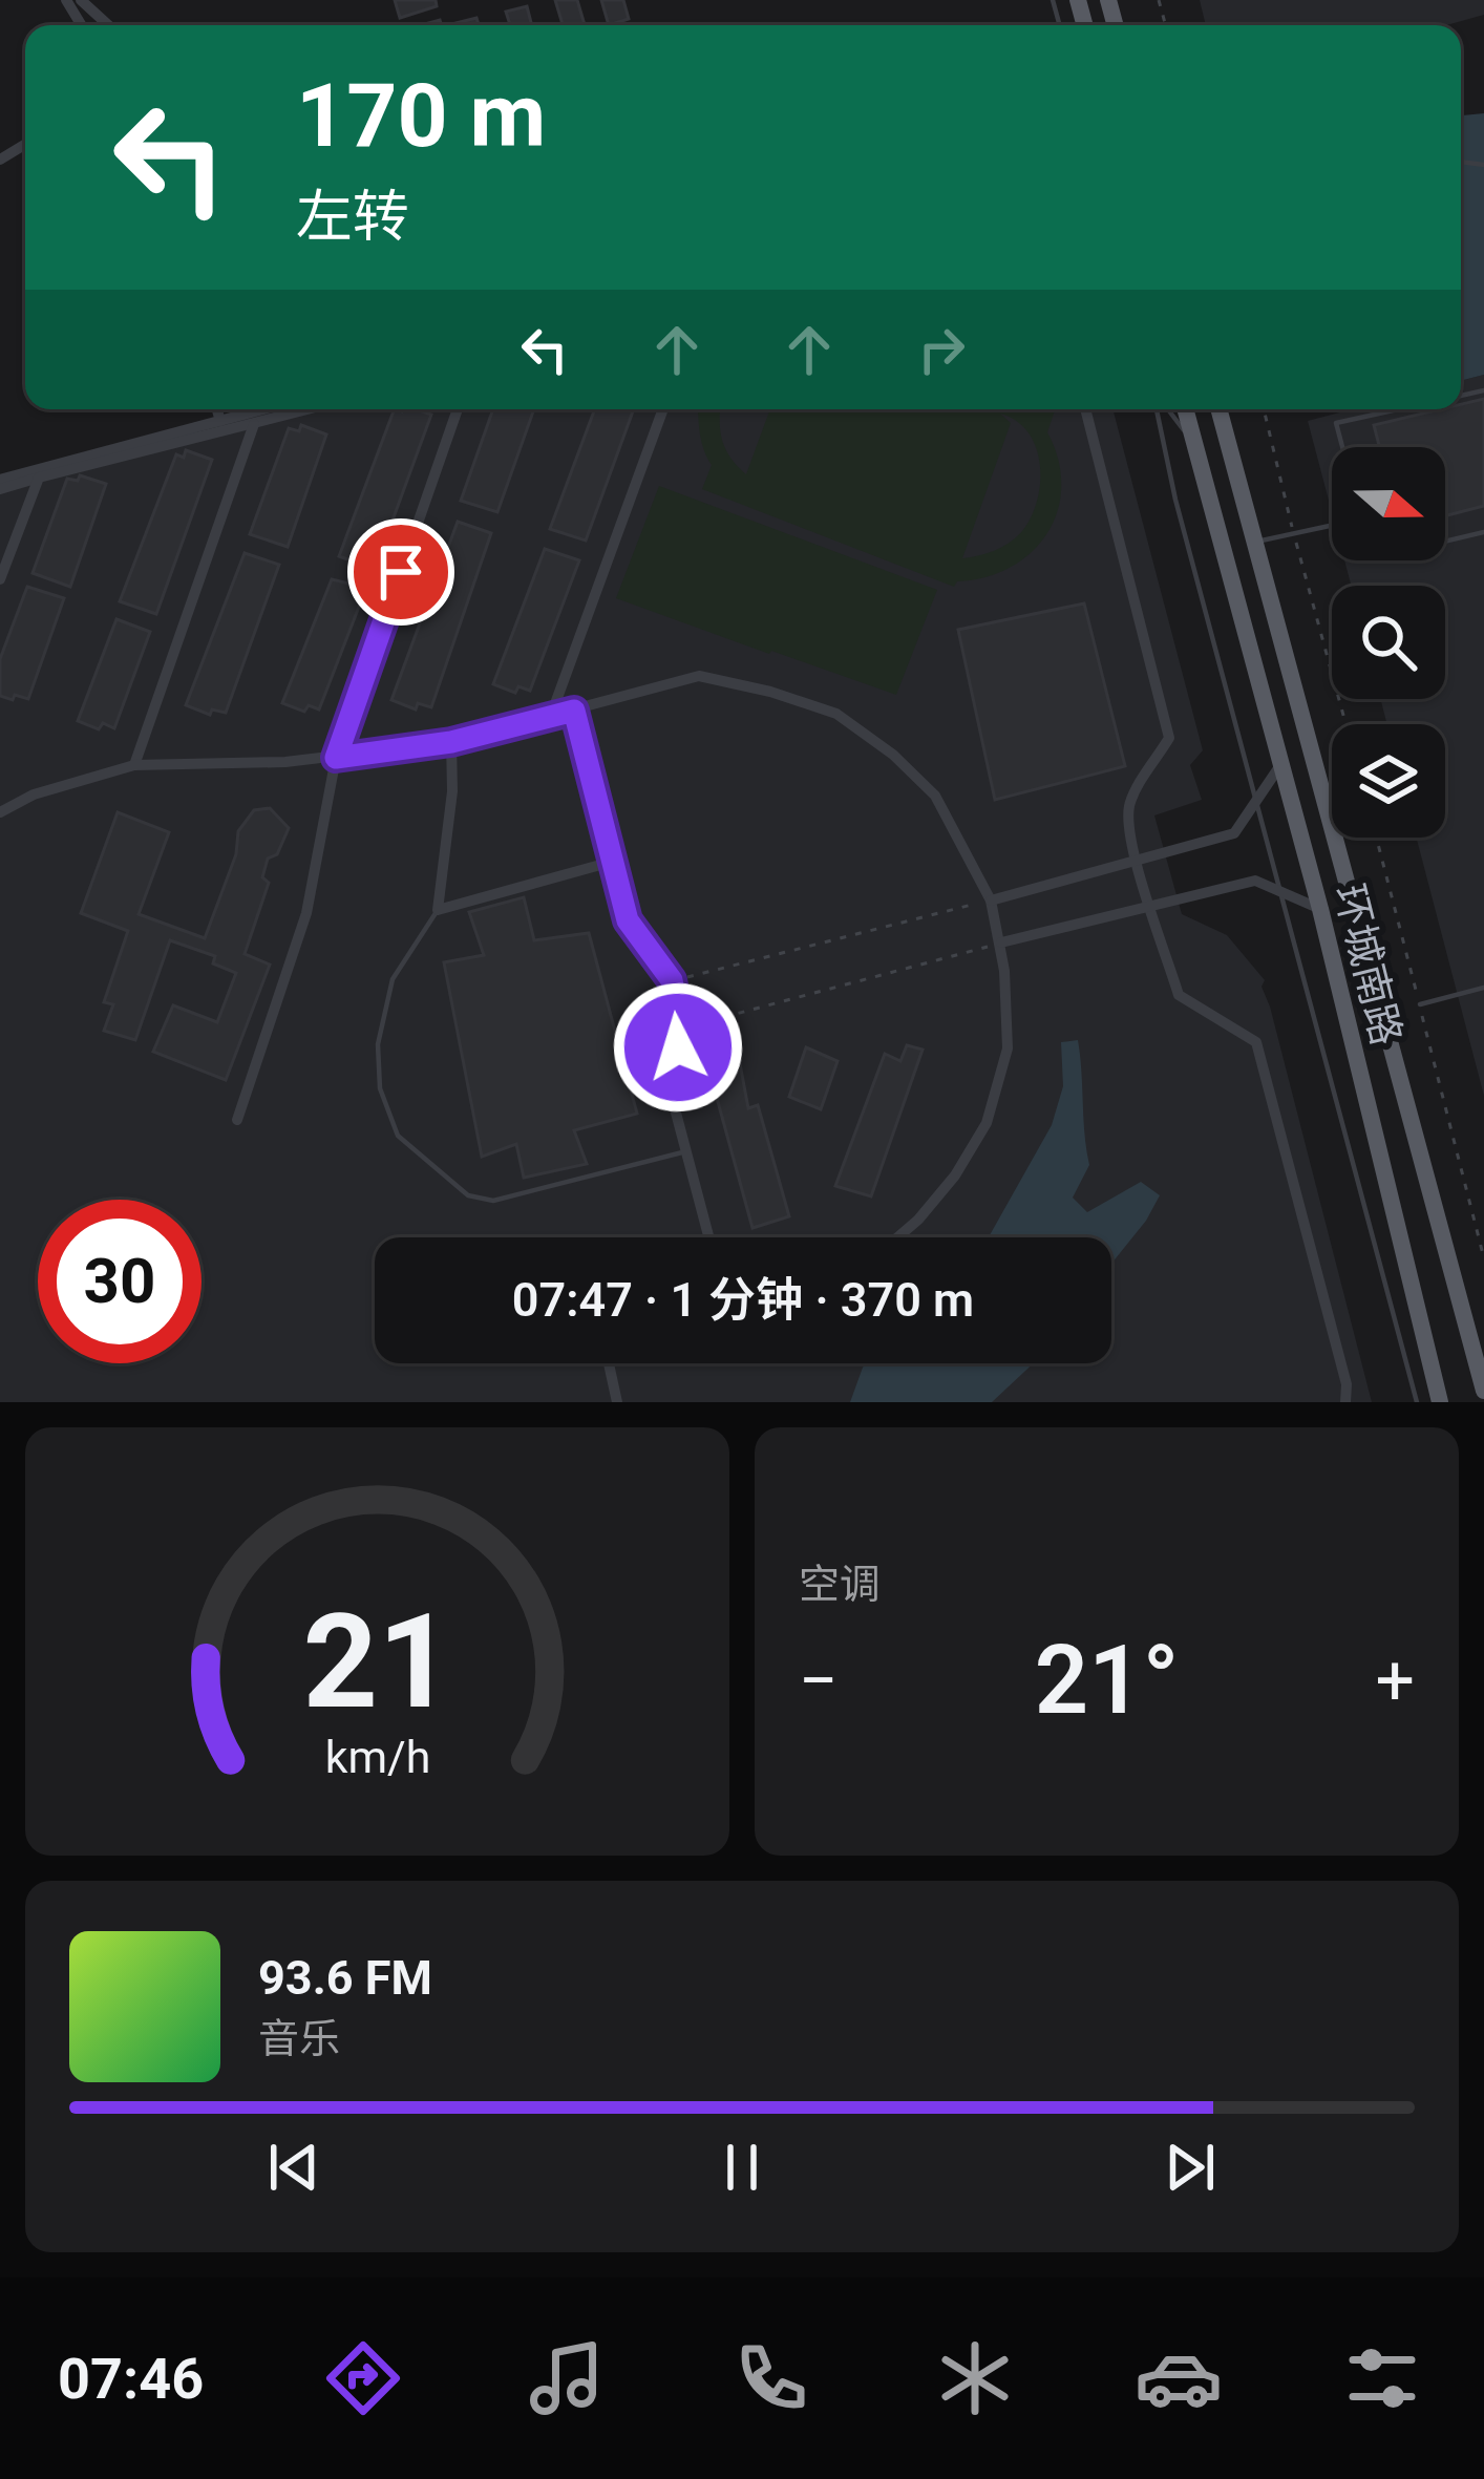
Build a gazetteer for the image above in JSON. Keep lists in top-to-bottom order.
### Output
{
  "streets": {
    "main road": ["环城南路"]
  },
  "north": "right",
  "page": {
    "turn": ["170 m", "左转"],
    "limit": "30",
    "trip": "07:47 · 1 分钟 · 370 m",
    "tile": "空调",
    "heat": ["−", "21°", "+"],
    "song": ["93.6 FM", "音乐"],
    "tabs": "07:46",
    "gauge": ["21", "km/h"]
  }
}
